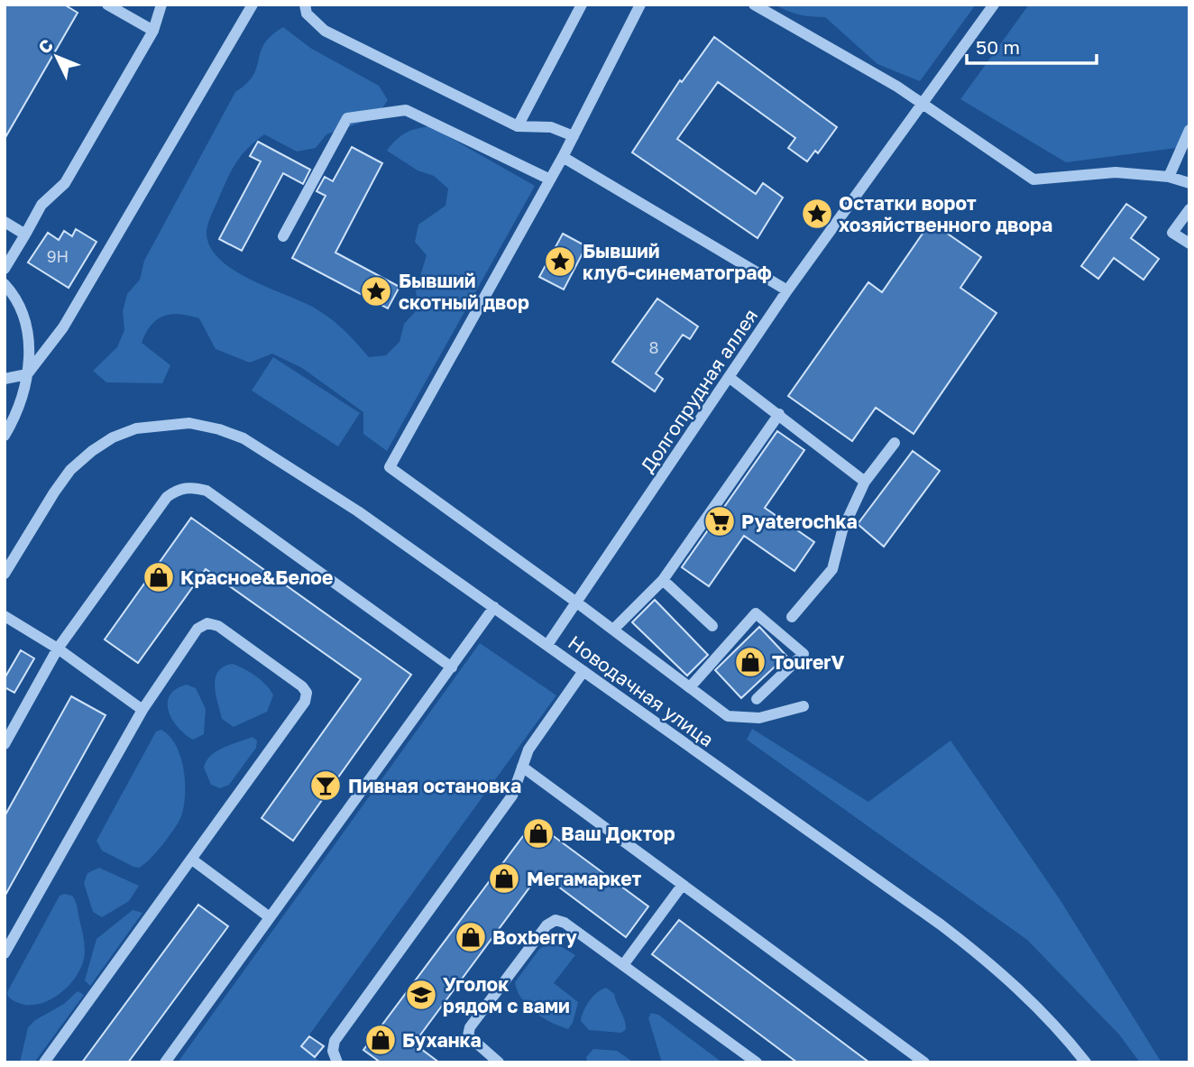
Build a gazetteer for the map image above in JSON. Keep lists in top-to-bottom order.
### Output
{
  "streets": {
    "street": ["Долгопрудная аллея", "Новодачная улица"]
  },
  "crossings": [
    ["Долгопрудная аллея", "Новодачная улица"]
  ],
  "places": {
    "place": ["Остатки ворот хозяйственного двора", "Бывший клуб-синематограф", "Бывший скотный двор"],
    "supermarket": ["Pyaterochka"],
    "shop": [
      "Красное&Белое",
      "TourerV",
      "Ваш Доктор",
      "Мегамаркет",
      "Boxberry",
      "Буханка"
    ],
    "bar": ["Пивная остановка"],
    "school or university": ["Уголок рядом с вами"]
  },
  "house_numbers": ["9Н", "8"],
  "scale_bar": "50 m",
  "north": "top left"
}
